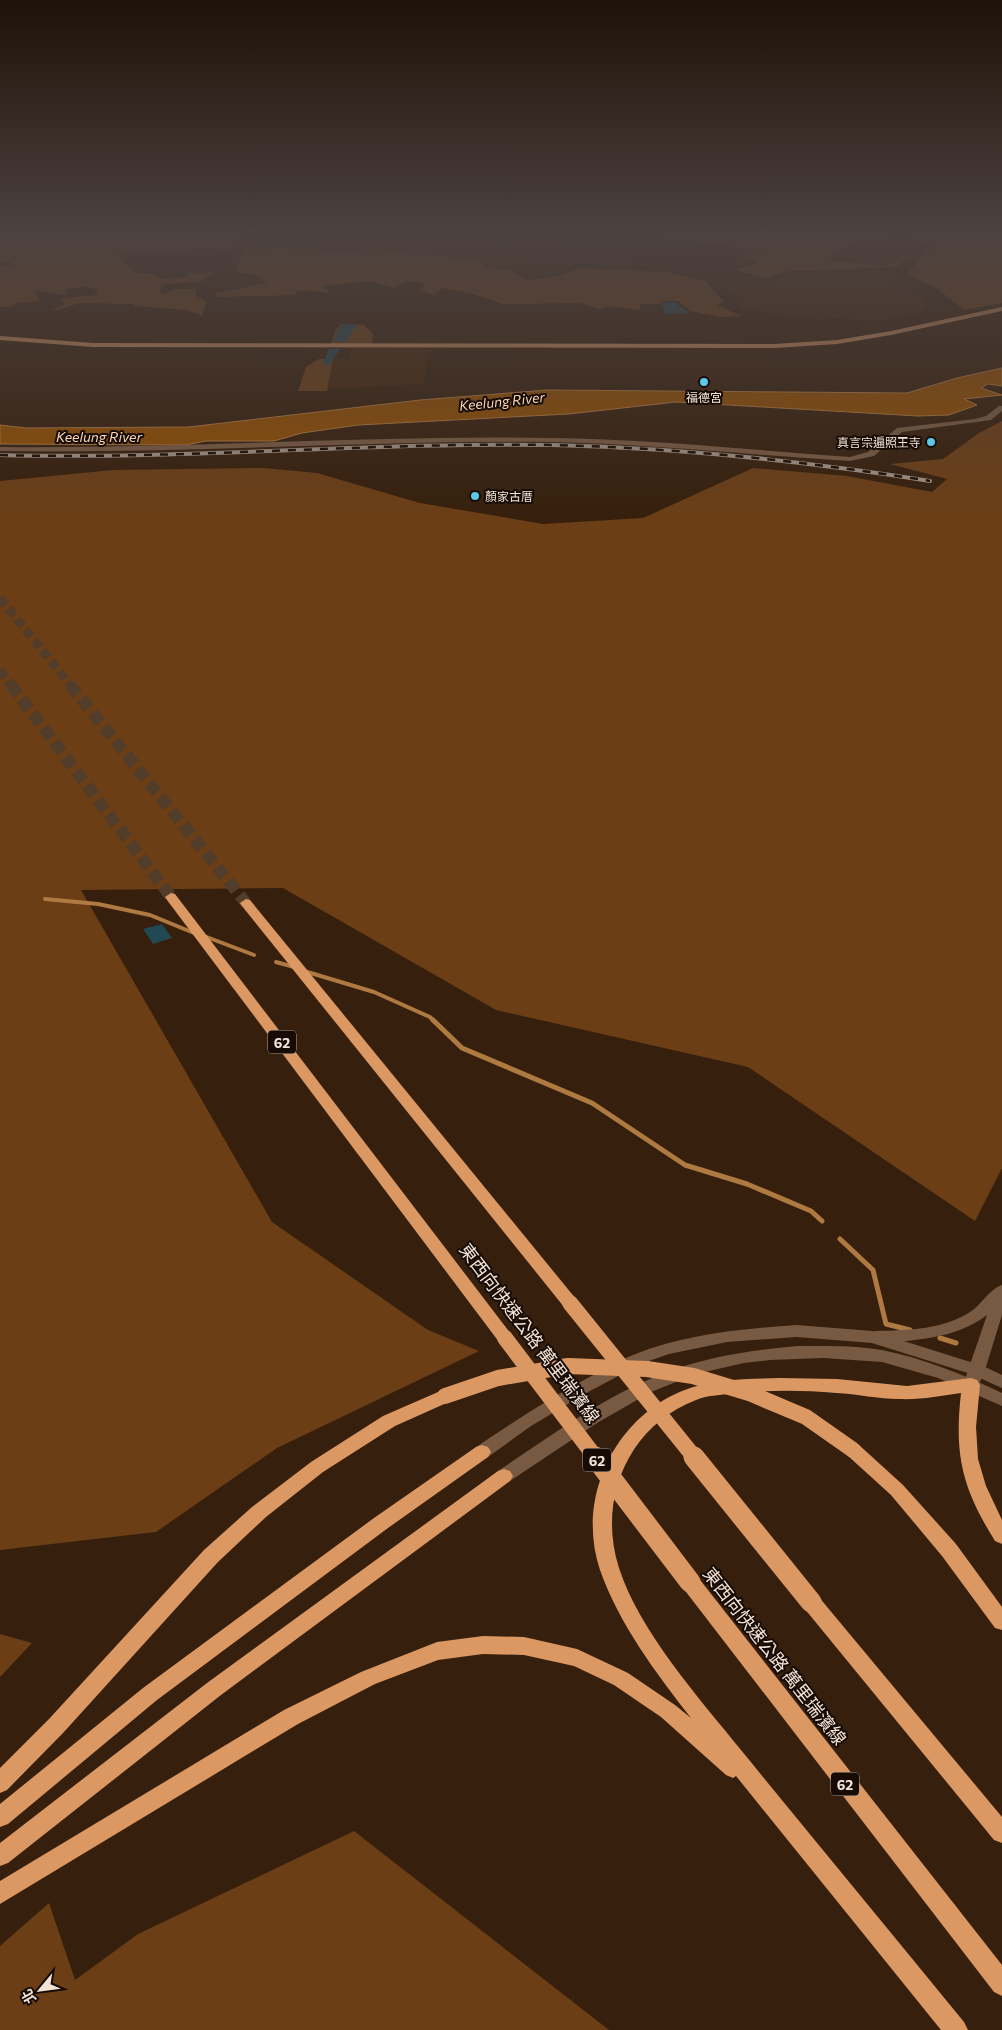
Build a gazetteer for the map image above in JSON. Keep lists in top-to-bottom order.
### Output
{
  "streets": {
    "highway": ["62", "東西向快速公路 萬里瑞濱線"]
  },
  "water": ["Keelung River"],
  "places": ["福德宮", "真言宗遍照王寺", "顏家古厝"],
  "north": "bottom left"
}
